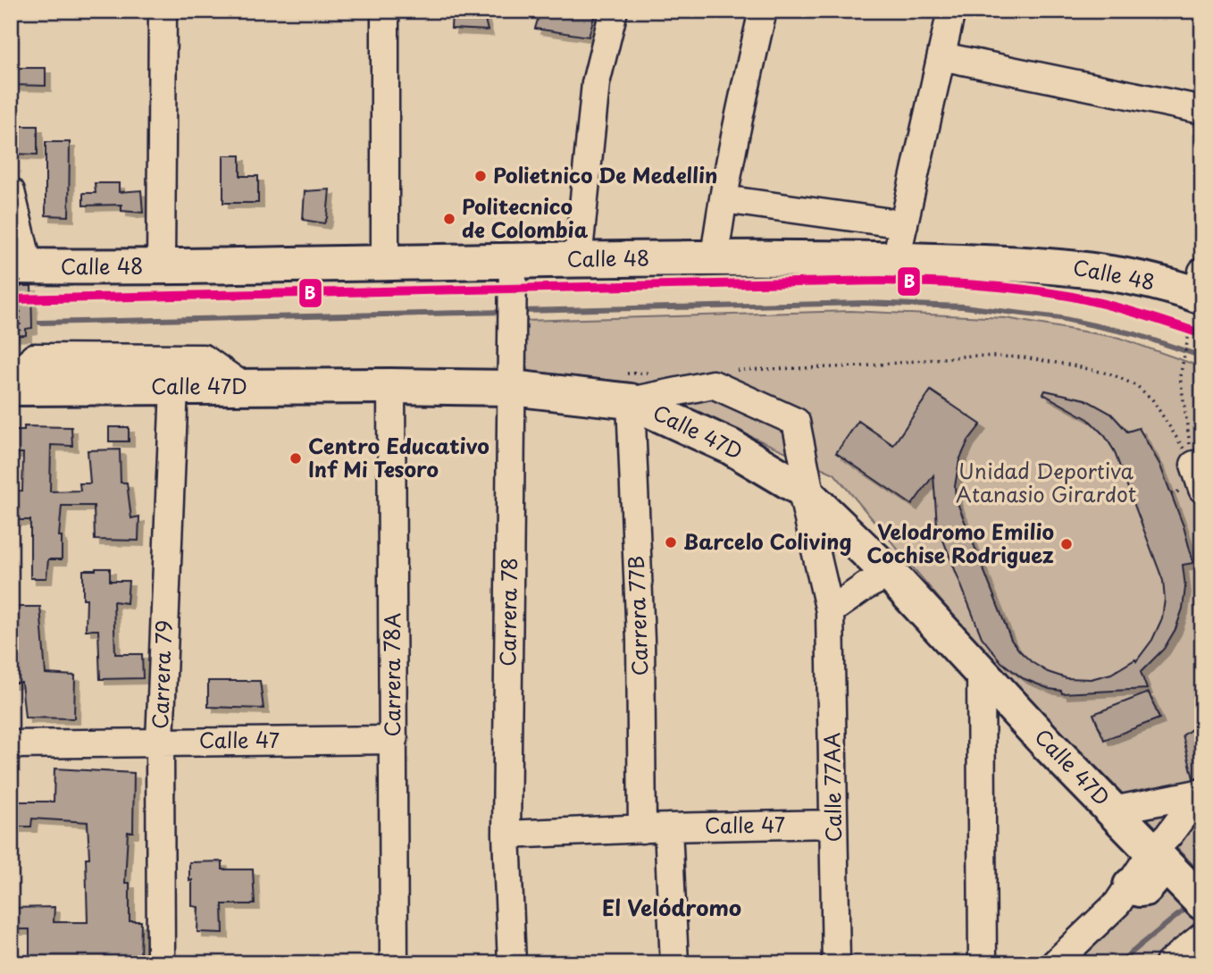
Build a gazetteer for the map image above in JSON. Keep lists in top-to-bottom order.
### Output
{
  "streets": {
    "main road": ["Calle 48", "Calle 47D"],
    "street": [
      "Carrera 78",
      "Carrera 77B",
      "Carrera 79",
      "Carrera 78A",
      "Calle 47",
      "Calle 77AA"
    ]
  },
  "crossings": [
    ["Calle 48", "Carrera 78"],
    ["Calle 47D", "Carrera 78"],
    ["Calle 47D", "Carrera 77B"],
    ["Calle 47D", "Carrera 79"],
    ["Calle 47D", "Carrera 78A"],
    ["Calle 47D", "Calle 77AA"],
    ["Carrera 78", "Calle 47"],
    ["Carrera 77B", "Calle 47"],
    ["Carrera 77B", "Calle 77AA"],
    ["Carrera 79", "Calle 47"],
    ["Carrera 78A", "Calle 47"],
    ["Calle 47", "Calle 77AA"]
  ],
  "districts": ["El Velódromo"],
  "parks": ["Unidad Deportiva Atanasio Girardot"],
  "places": [
    "Polietnico De Medellin",
    "Politecnico de Colombia",
    "Centro Educativo Inf Mi Tesoro",
    "Barcelo Coliving",
    "Velodromo Emilio Cochise Rodriguez"
  ],
  "lines": ["transit line B"]
}
